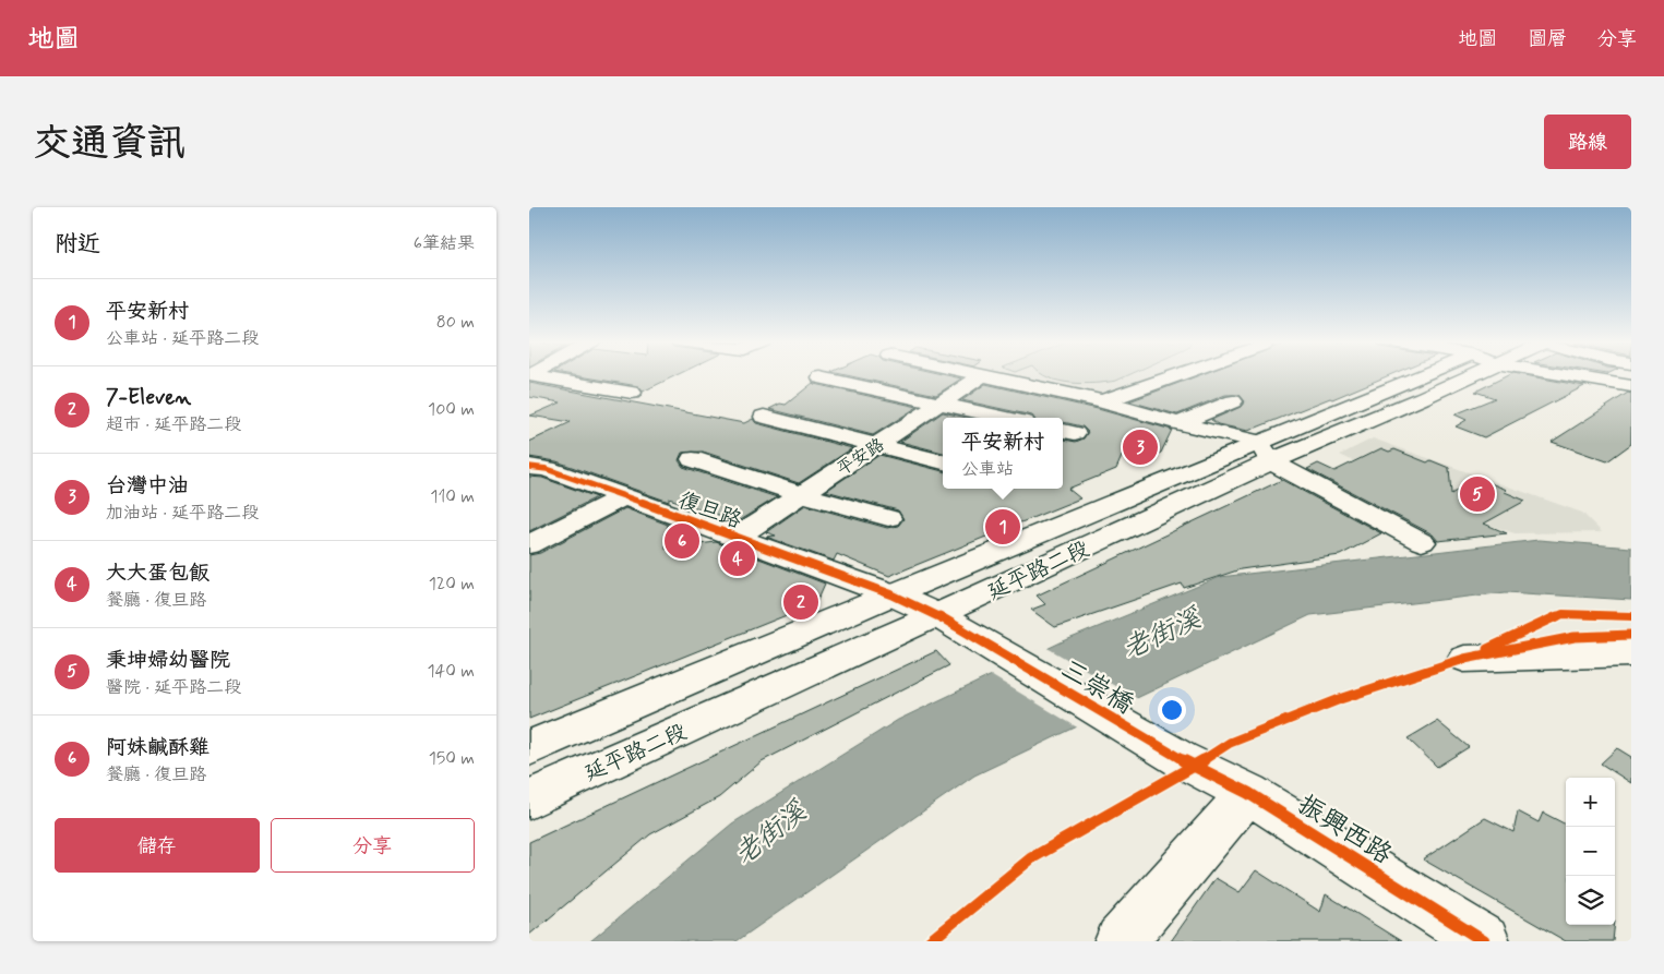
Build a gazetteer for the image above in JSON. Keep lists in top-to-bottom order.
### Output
{
  "streets": {
    "main road": [
      "平安路",
      "復旦路",
      "延平路二段",
      "三崇橋",
      "振興西路"
    ]
  },
  "crossings": [
    ["平安路", "復旦路"],
    ["復旦路", "延平路二段"],
    ["復旦路", "三崇橋"],
    ["延平路二段", "三崇橋"],
    ["三崇橋", "振興西路"]
  ],
  "water": ["老街溪"],
  "page": {
    "header": "地圖",
    "nav": ["地圖", "圖層", "分享"],
    "buttons": [
      "路線",
      ["儲存", "分享"]
    ],
    "title": "交通資訊",
    "heading": ["附近", "6筆結果"],
    "list": [
      {
        "mark": "1",
        "name": "平安新村",
        "note": "公車站 · 延平路二段",
        "value": "80 m"
      },
      {
        "mark": "2",
        "name": "7-Eleven",
        "note": "超市 · 延平路二段",
        "value": "100 m"
      },
      {
        "mark": "3",
        "name": "台灣中油",
        "note": "加油站 · 延平路二段",
        "value": "110 m"
      },
      {
        "mark": "4",
        "name": "大大蛋包飯",
        "note": "餐廳 · 復旦路",
        "value": "120 m"
      },
      {
        "mark": "5",
        "name": "秉坤婦幼醫院",
        "note": "醫院 · 延平路二段",
        "value": "140 m"
      },
      {
        "mark": "6",
        "name": "阿妹鹹酥雞",
        "note": "餐廳 · 復旦路",
        "value": "150 m"
      }
    ],
    "popup": ["平安新村", "公車站"],
    "pins": [
      "3",
      "5",
      "1",
      "6",
      "4",
      "2"
    ],
    "map_buttons": ["+", "−"]
  }
}
